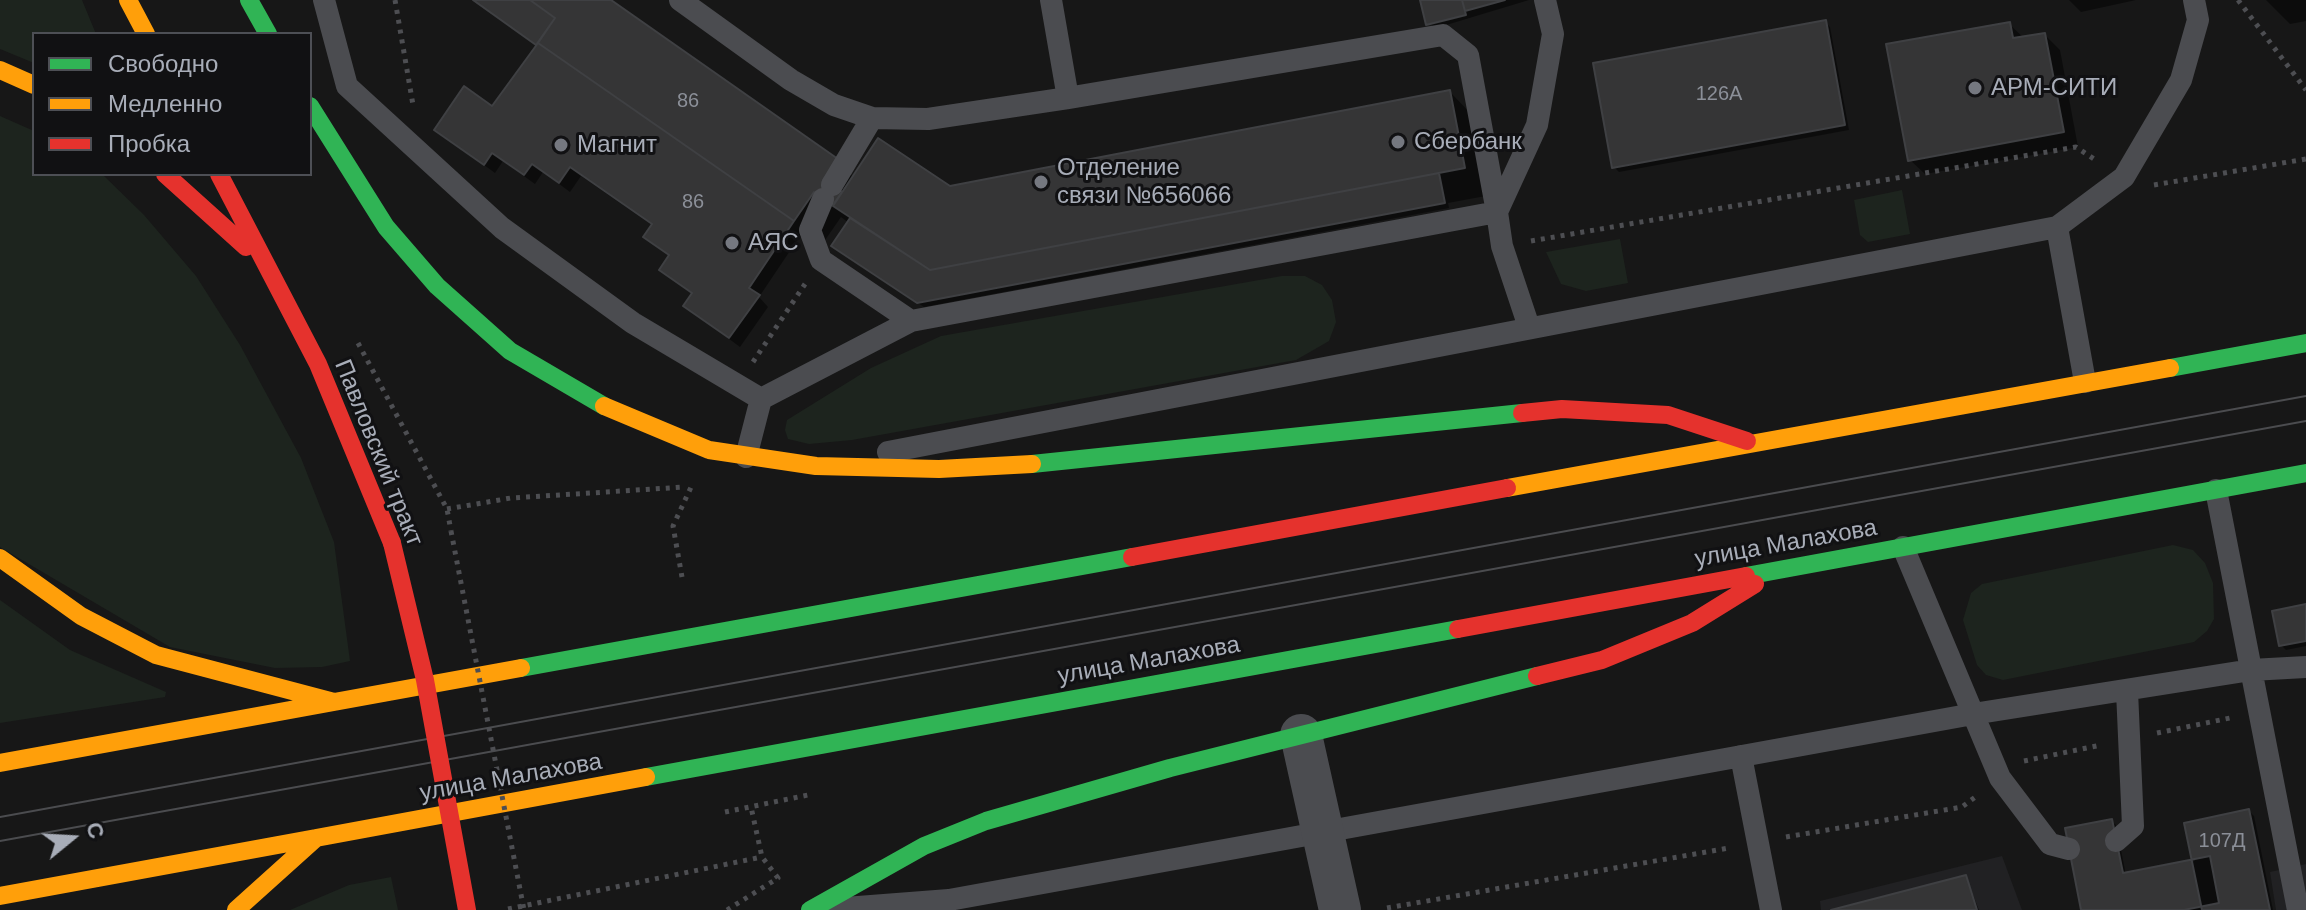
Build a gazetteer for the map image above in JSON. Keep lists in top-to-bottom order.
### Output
{
  "streets": {
    "main road": ["Павловский тракт", "улица Малахова"]
  },
  "places": [
    "АРМ-СИТИ",
    "Сбербанк",
    "Магнит",
    "Отделение связи №656066",
    "АЯС"
  ],
  "house_numbers": [
    "126А",
    "86",
    "86",
    "107Д"
  ],
  "legend": ["Свободно", "Медленно", "Пробка"],
  "north": "right"
}
